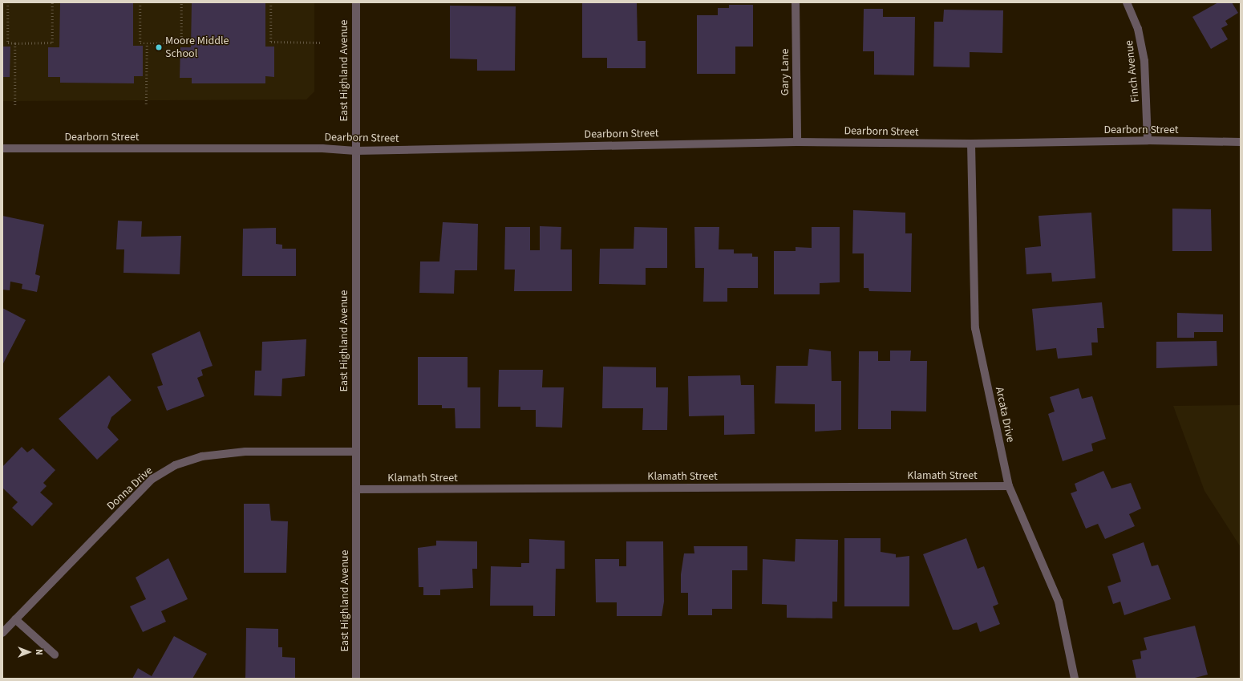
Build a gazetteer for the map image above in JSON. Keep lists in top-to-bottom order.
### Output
{
  "streets": {
    "street": [
      "East Highland Avenue",
      "Finch Avenue",
      "Gary Lane",
      "Dearborn Street",
      "Arcata Drive",
      "Klamath Street",
      "Donna Drive"
    ]
  },
  "crossings": [
    ["East Highland Avenue", "Dearborn Street"],
    ["East Highland Avenue", "Klamath Street"],
    ["East Highland Avenue", "Donna Drive"],
    ["Finch Avenue", "Dearborn Street"],
    ["Gary Lane", "Dearborn Street"],
    ["Dearborn Street", "Arcata Drive"],
    ["Arcata Drive", "Klamath Street"]
  ],
  "places": ["Moore Middle School"],
  "north": "right"
}
